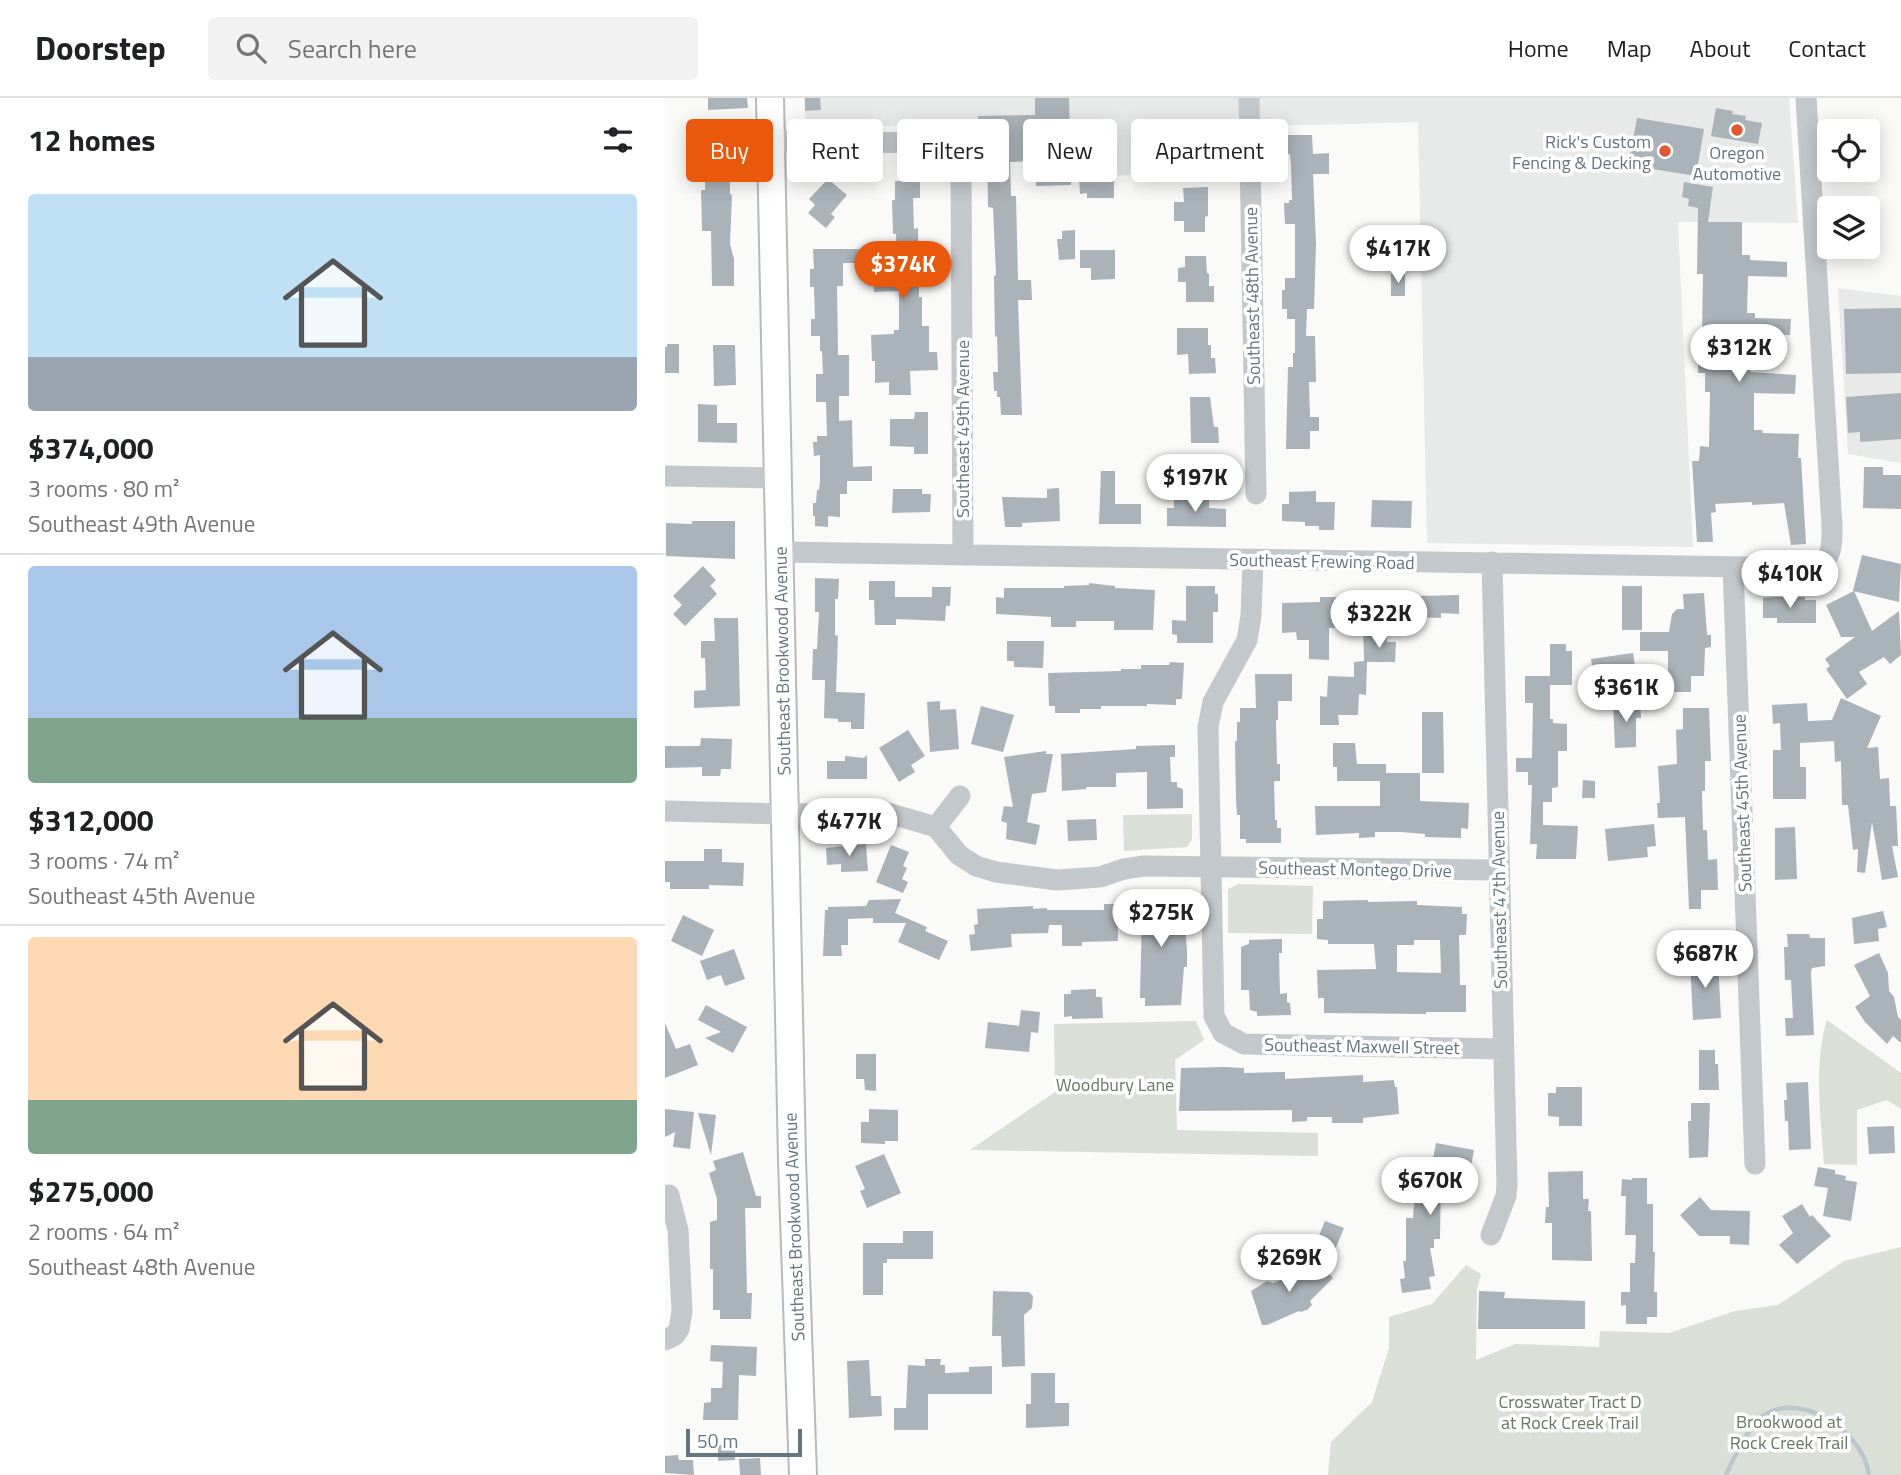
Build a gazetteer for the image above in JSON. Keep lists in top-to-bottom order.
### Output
{
  "streets": {
    "main road": ["Southeast Brookwood Avenue"],
    "street": [
      "Southeast 48th Avenue",
      "Southeast 49th Avenue",
      "Southeast Frewing Road",
      "Southeast 45th Avenue",
      "Southeast Montego Drive",
      "Southeast 47th Avenue",
      "Southeast Maxwell Street"
    ]
  },
  "crossings": [
    ["Southeast 49th Avenue", "Southeast Frewing Road"],
    ["Southeast Frewing Road", "Southeast Brookwood Avenue"],
    ["Southeast Frewing Road", "Southeast 45th Avenue"],
    ["Southeast Frewing Road", "Southeast 47th Avenue"],
    ["Southeast Montego Drive", "Southeast 47th Avenue"],
    ["Southeast Montego Drive", "Southeast Maxwell Street"],
    ["Southeast 47th Avenue", "Southeast Maxwell Street"]
  ],
  "parks": ["Woodbury Lane", "Crosswater Tract D at Rock Creek Trail", "Brookwood at Rock Creek Trail"],
  "places": ["Oregon Automotive", "Rick's Custom Fencing & Decking"],
  "scale_bar": "50 m",
  "page": {
    "header": "Doorstep",
    "search": "Search here",
    "nav": [
      "Home",
      "Map",
      "About",
      "Contact"
    ],
    "heading": "12 homes",
    "chip": [
      "Buy",
      "Rent",
      "Filters",
      "New",
      "Apartment"
    ],
    "list": [
      {
        "name": "$374,000",
        "note": "3 rooms · 80 m² · Southeast 49th Avenue"
      },
      {
        "name": "$312,000",
        "note": "3 rooms · 74 m² · Southeast 45th Avenue"
      },
      {
        "name": "$275,000",
        "note": "2 rooms · 64 m² · Southeast 48th Avenue"
      }
    ],
    "price": [
      "$417K",
      "$374K",
      "$312K",
      "$197K",
      "$410K",
      "$322K",
      "$361K",
      "$477K",
      "$275K",
      "$687K",
      "$670K",
      "$269K"
    ],
    "scale": "50 m"
  }
}
